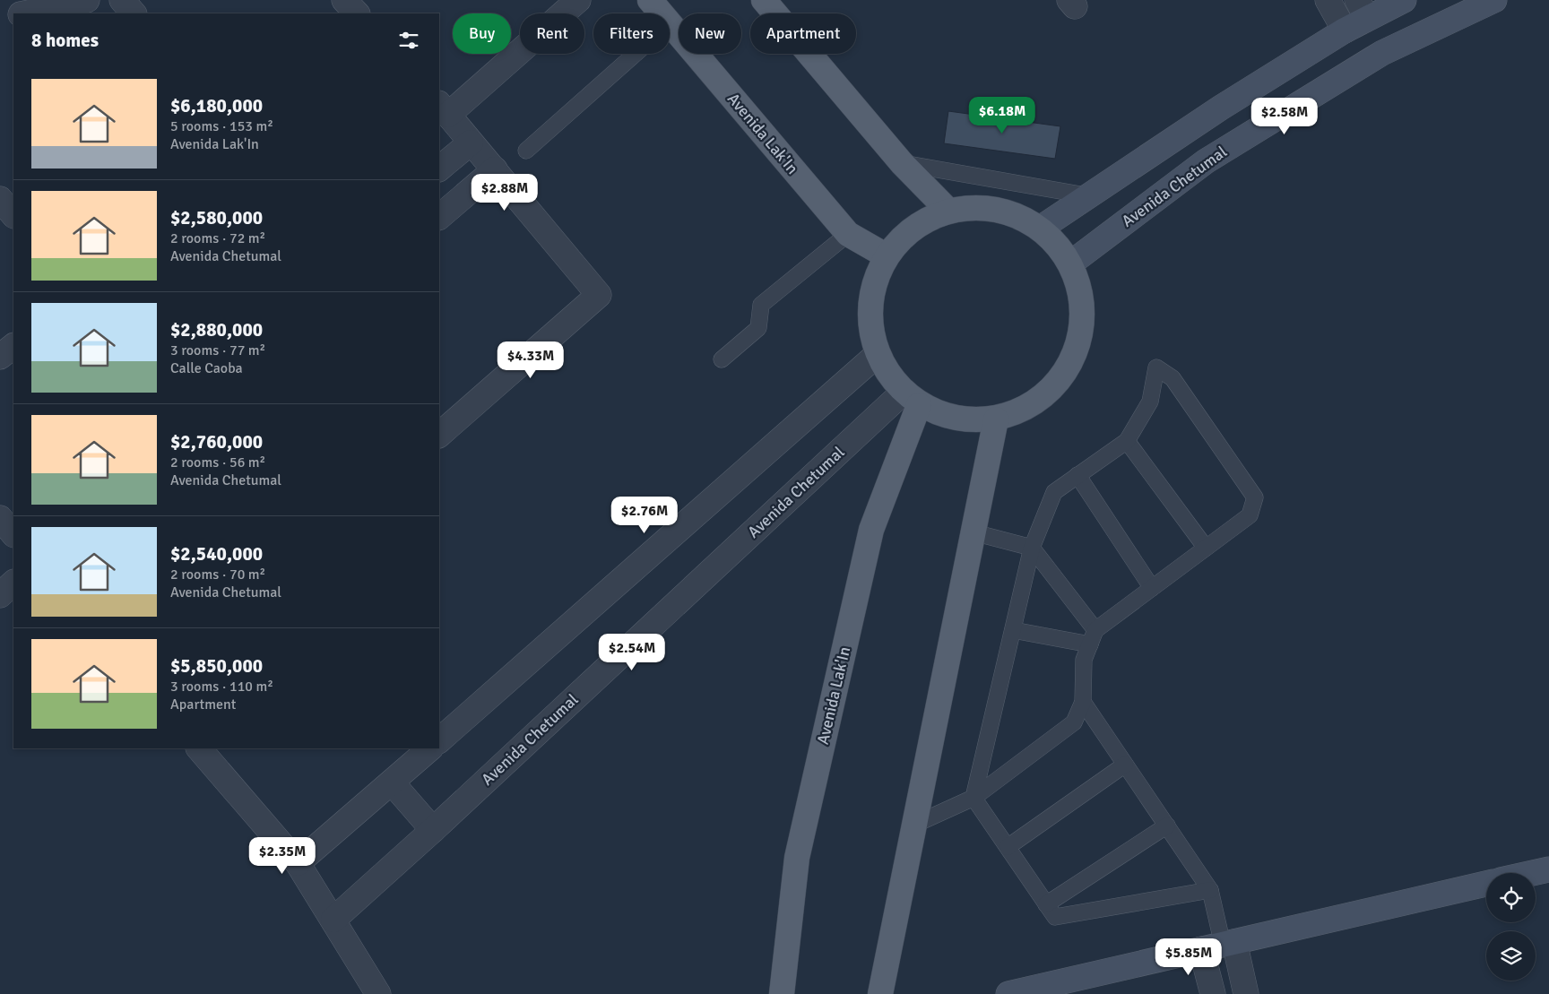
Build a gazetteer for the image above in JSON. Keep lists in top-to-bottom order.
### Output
{
  "streets": {
    "main road": ["Avenida Lak'In", "Avenida Chetumal"]
  },
  "crossings": [
    ["Avenida Lak'In", "Avenida Chetumal"]
  ],
  "page": {
    "chip": [
      "Buy",
      "Rent",
      "Filters",
      "New",
      "Apartment"
    ],
    "heading": "8 homes",
    "list": [
      {
        "name": "$6,180,000",
        "note": "5 rooms · 153 m² · Avenida Lak'In"
      },
      {
        "name": "$2,580,000",
        "note": "2 rooms · 72 m² · Avenida Chetumal"
      },
      {
        "name": "$2,880,000",
        "note": "3 rooms · 77 m² · Calle Caoba"
      },
      {
        "name": "$2,760,000",
        "note": "2 rooms · 56 m² · Avenida Chetumal"
      },
      {
        "name": "$2,540,000",
        "note": "2 rooms · 70 m² · Avenida Chetumal"
      },
      {
        "name": "$5,850,000",
        "note": "3 rooms · 110 m² · Apartment"
      }
    ],
    "price": [
      "$6.18M",
      "$2.58M",
      "$2.88M",
      "$4.33M",
      "$2.76M",
      "$2.54M",
      "$2.35M",
      "$5.85M"
    ]
  }
}
